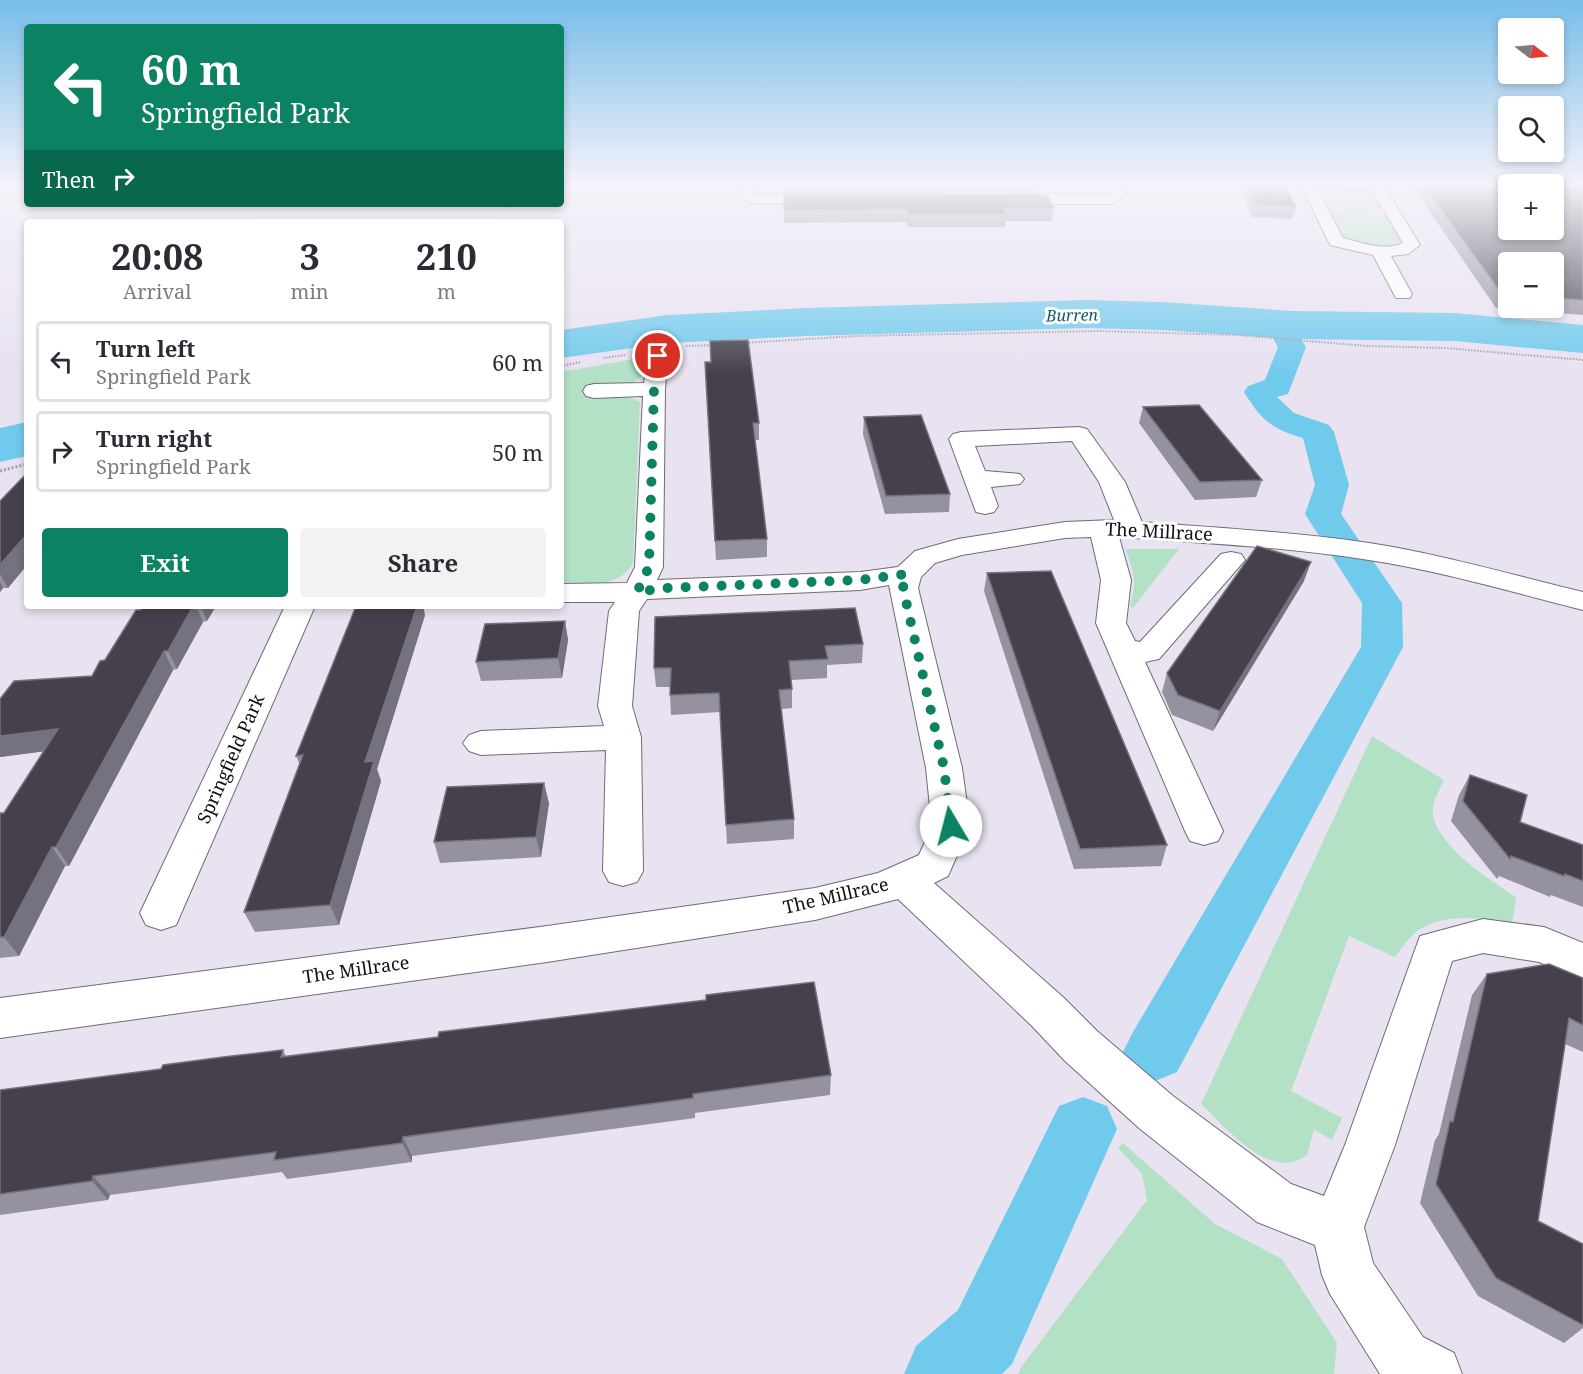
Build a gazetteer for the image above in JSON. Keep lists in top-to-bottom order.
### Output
{
  "streets": {
    "street": ["The Millrace", "Springfield Park"]
  },
  "water": ["Burren"],
  "north": "right",
  "page": {
    "map_buttons": ["+", "−"],
    "turn": ["60 m", "Springfield Park"],
    "then": "Then",
    "eta": [
      "20:08",
      "Arrival",
      "3",
      "min",
      "210",
      "m"
    ],
    "list": [
      {
        "name": "Turn left",
        "note": "Springfield Park",
        "value": "60 m"
      },
      {
        "name": "Turn right",
        "note": "Springfield Park",
        "value": "50 m"
      }
    ],
    "buttons": ["Exit", "Share"]
  }
}
